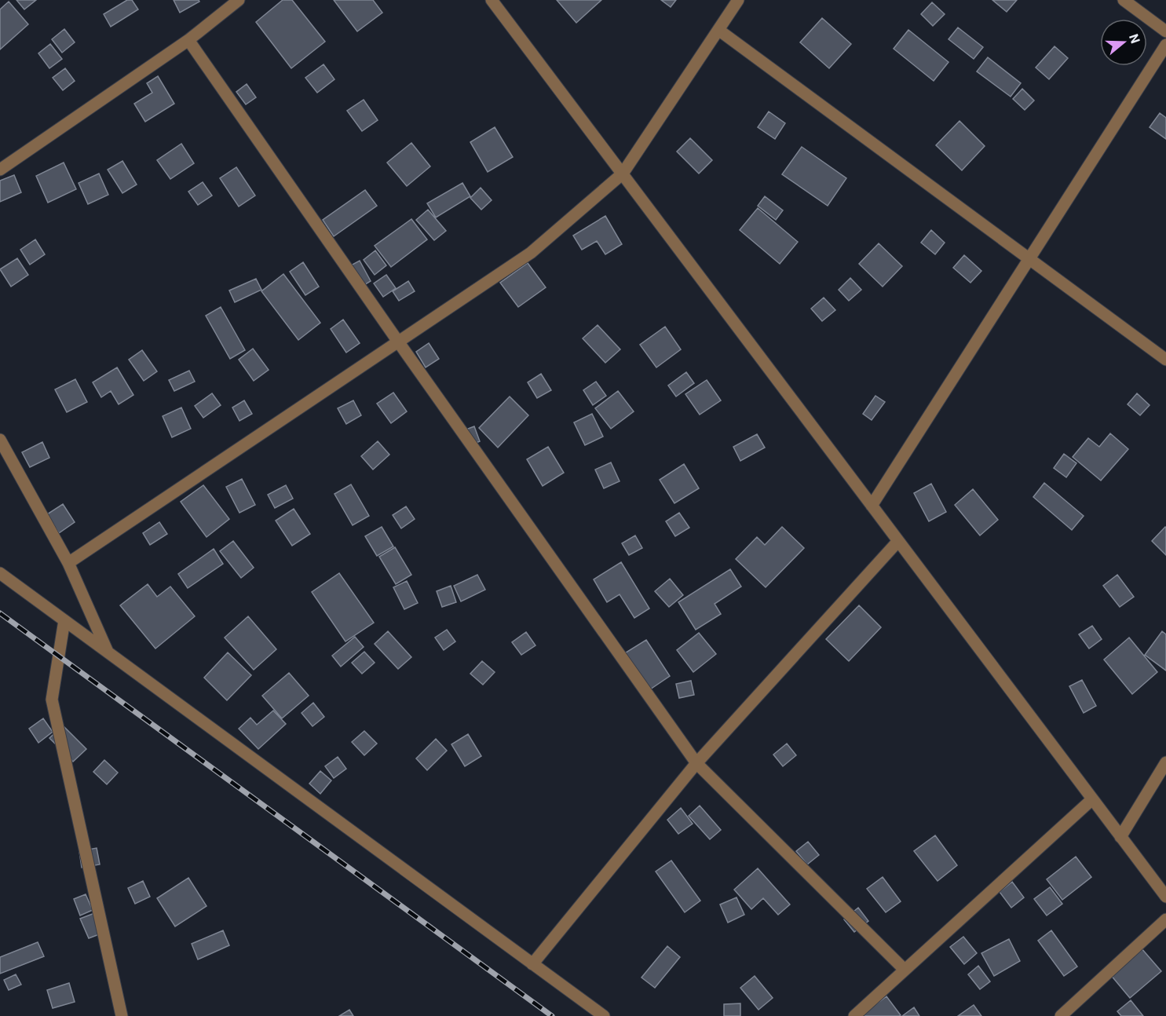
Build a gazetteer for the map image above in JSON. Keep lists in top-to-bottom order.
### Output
{
  "north": "right"
}
